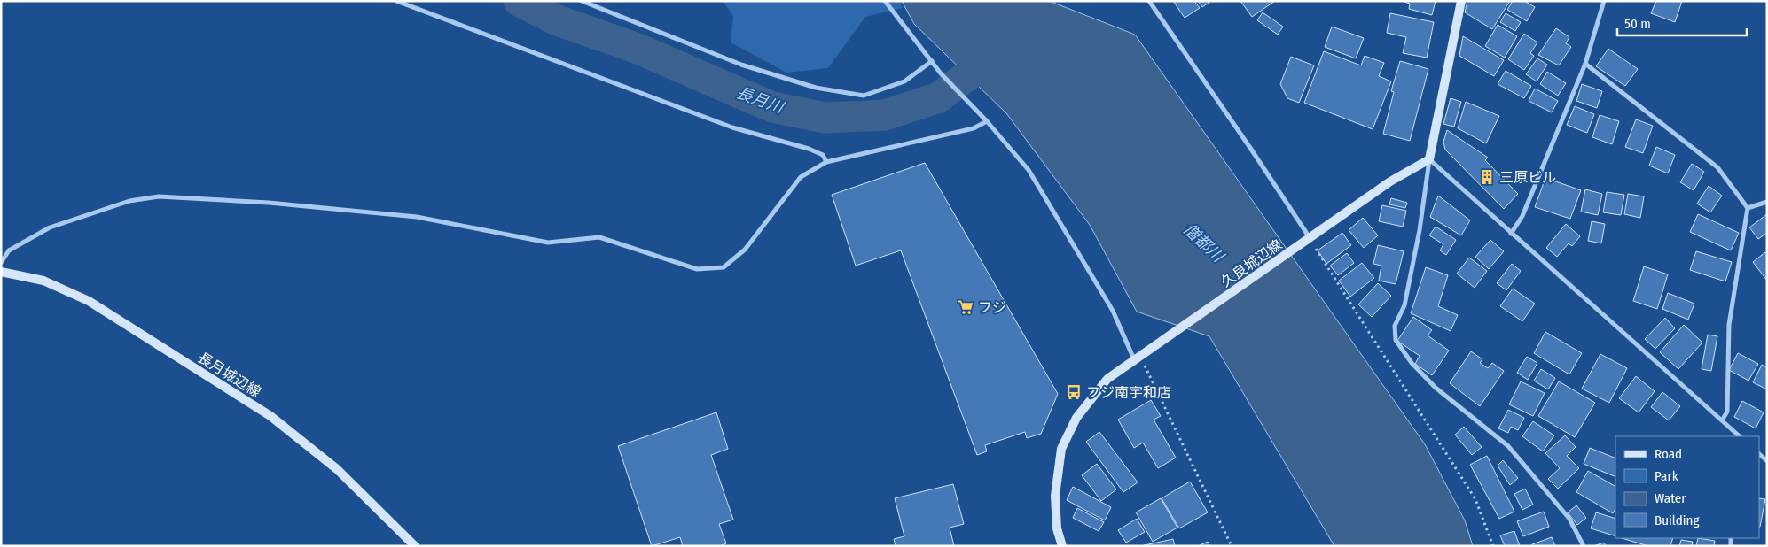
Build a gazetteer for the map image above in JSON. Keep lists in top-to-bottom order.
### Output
{
  "streets": {
    "main road": ["久良城辺線", "長月城辺線"]
  },
  "water": ["長月川", "僧都川"],
  "places": {
    "building": ["三原ビル"],
    "supermarket": ["フジ"],
    "bus stop": ["フジ南宇和店"]
  },
  "legend": [
    "Road",
    "Park",
    "Water",
    "Building"
  ],
  "scale_bar": "50 m"
}
